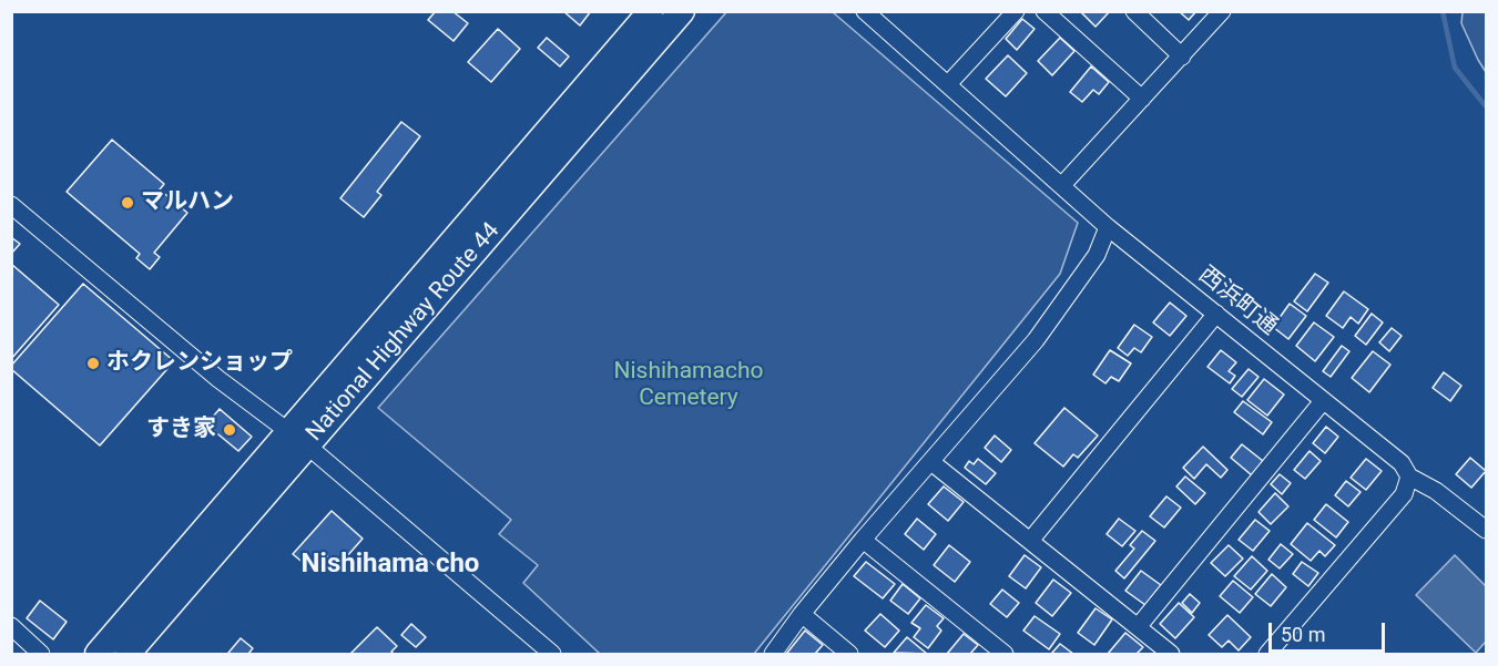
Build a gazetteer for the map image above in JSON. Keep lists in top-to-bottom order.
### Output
{
  "streets": {
    "highway": ["National Highway Route 44"],
    "street": ["西浜町通"]
  },
  "districts": ["Nishihama cho"],
  "parks": ["Nishihamacho Cemetery"],
  "places": ["マルハン", "ホクレンショップ", "すき家"],
  "scale_bar": "50 m"
}
